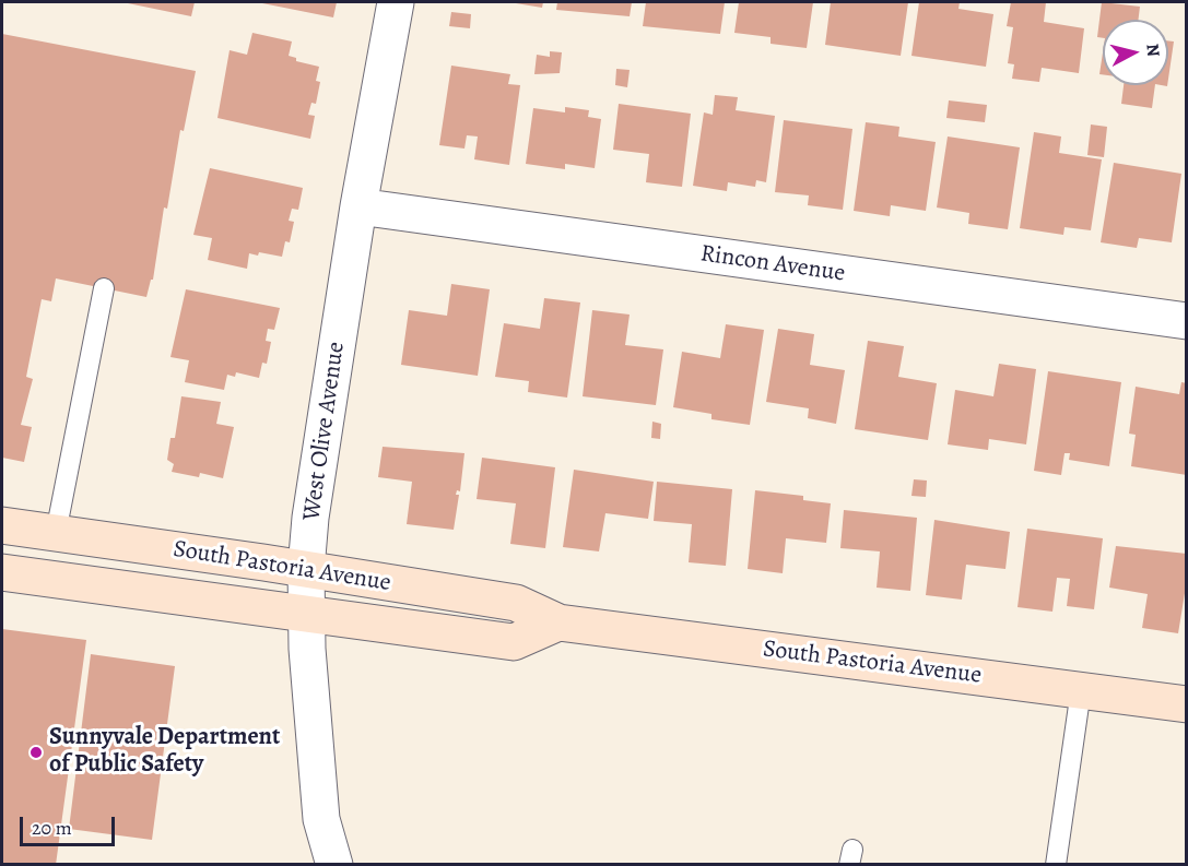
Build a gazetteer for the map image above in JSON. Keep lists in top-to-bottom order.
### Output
{
  "streets": {
    "street": ["Rincon Avenue", "West Olive Avenue", "South Pastoria Avenue"]
  },
  "crossings": [
    ["Rincon Avenue", "West Olive Avenue"],
    ["West Olive Avenue", "South Pastoria Avenue"]
  ],
  "places": ["Sunnyvale Department of Public Safety"],
  "scale_bar": "20 m",
  "north": "right"
}
